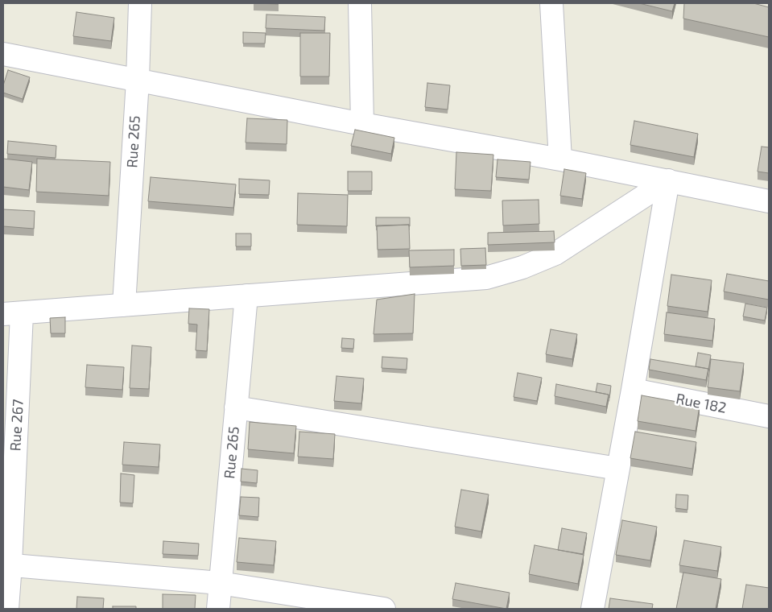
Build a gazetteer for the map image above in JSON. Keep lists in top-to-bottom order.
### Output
{
  "streets": {
    "street": ["Rue 265", "Rue 182", "Rue 267"]
  }
}
